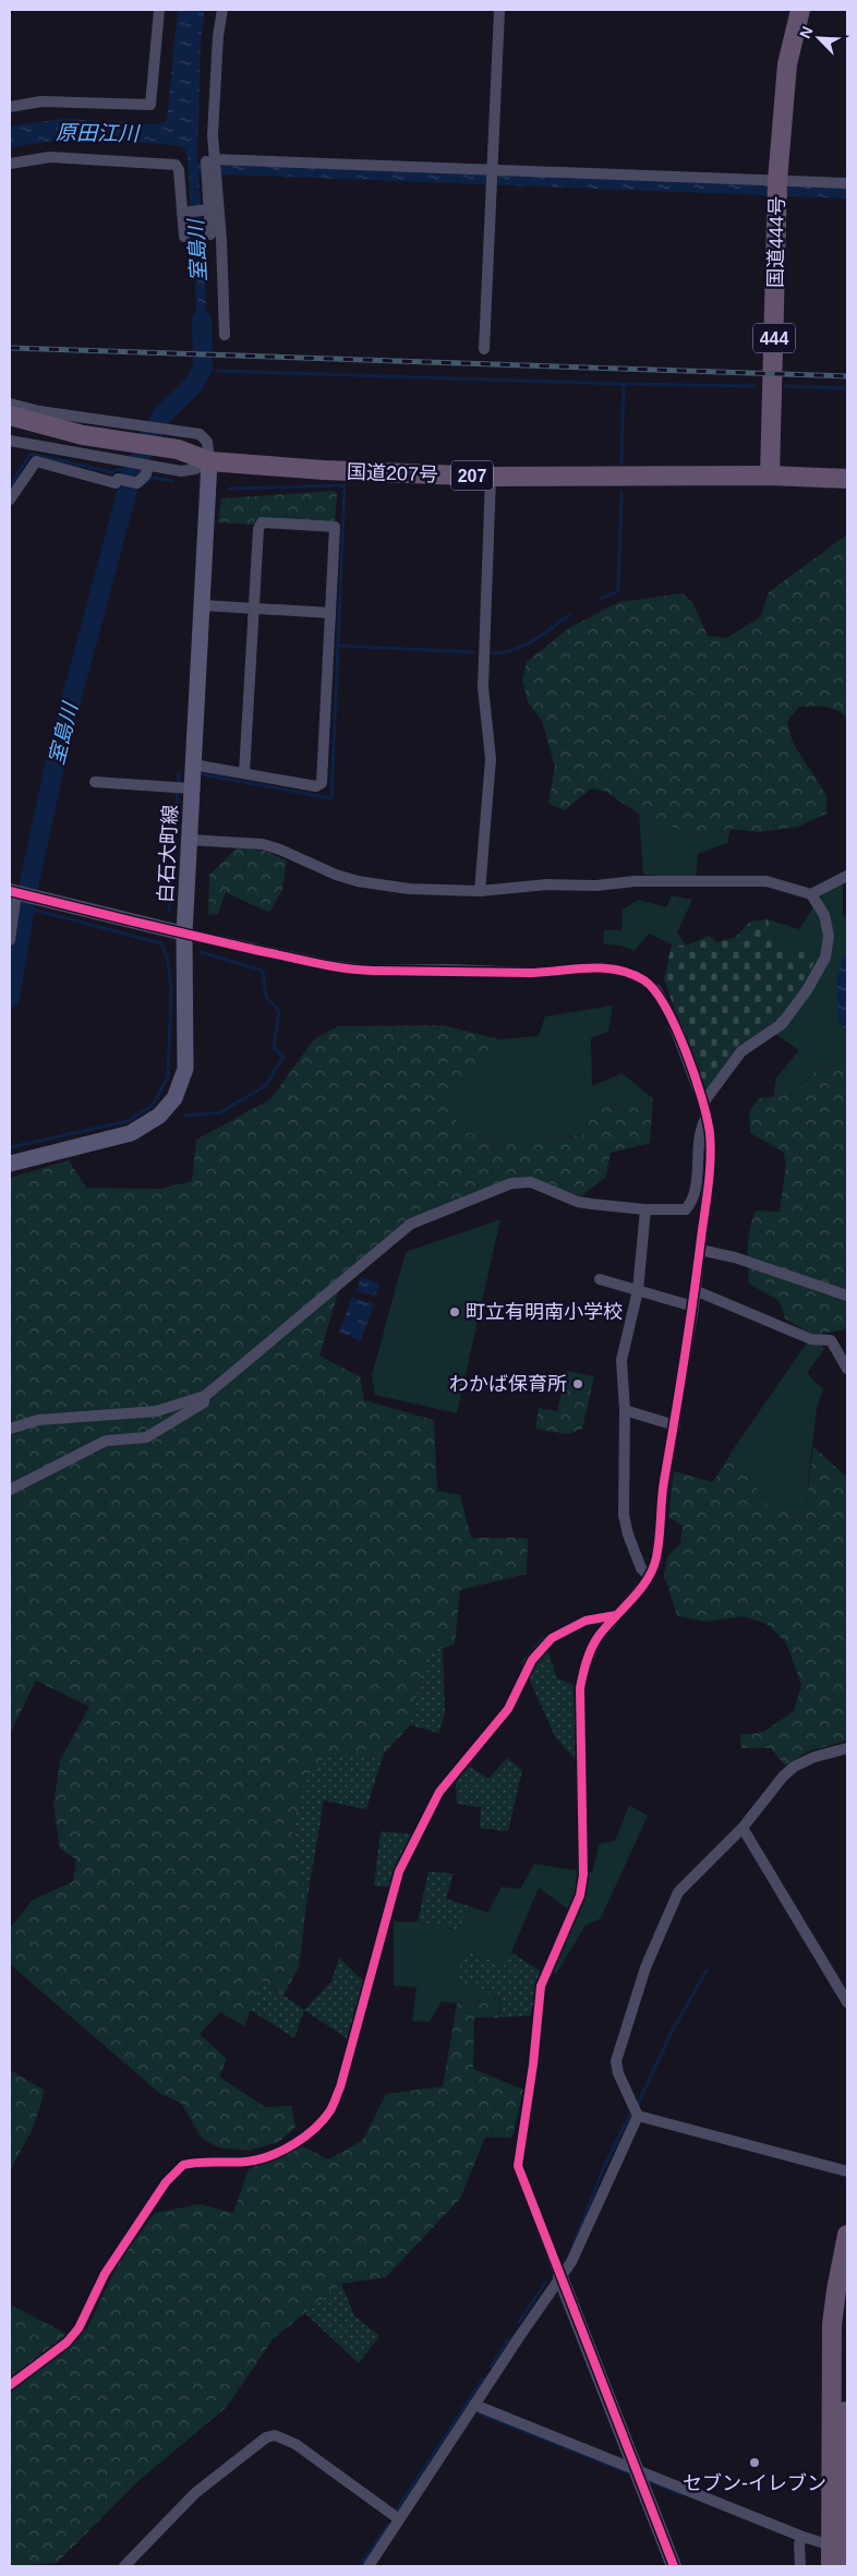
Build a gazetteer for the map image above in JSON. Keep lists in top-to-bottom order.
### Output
{
  "streets": {
    "highway": [
      "国道444号",
      "444",
      "国道207号",
      "207"
    ],
    "main road": ["白石大町線"]
  },
  "crossings": [
    ["国道444号", "国道207号"],
    ["国道207号", "白石大町線"]
  ],
  "water": ["原田江川", "室島川"],
  "places": ["町立有明南小学校", "わかば保育所", "セブン-イレブン"],
  "north": "top left"
}
